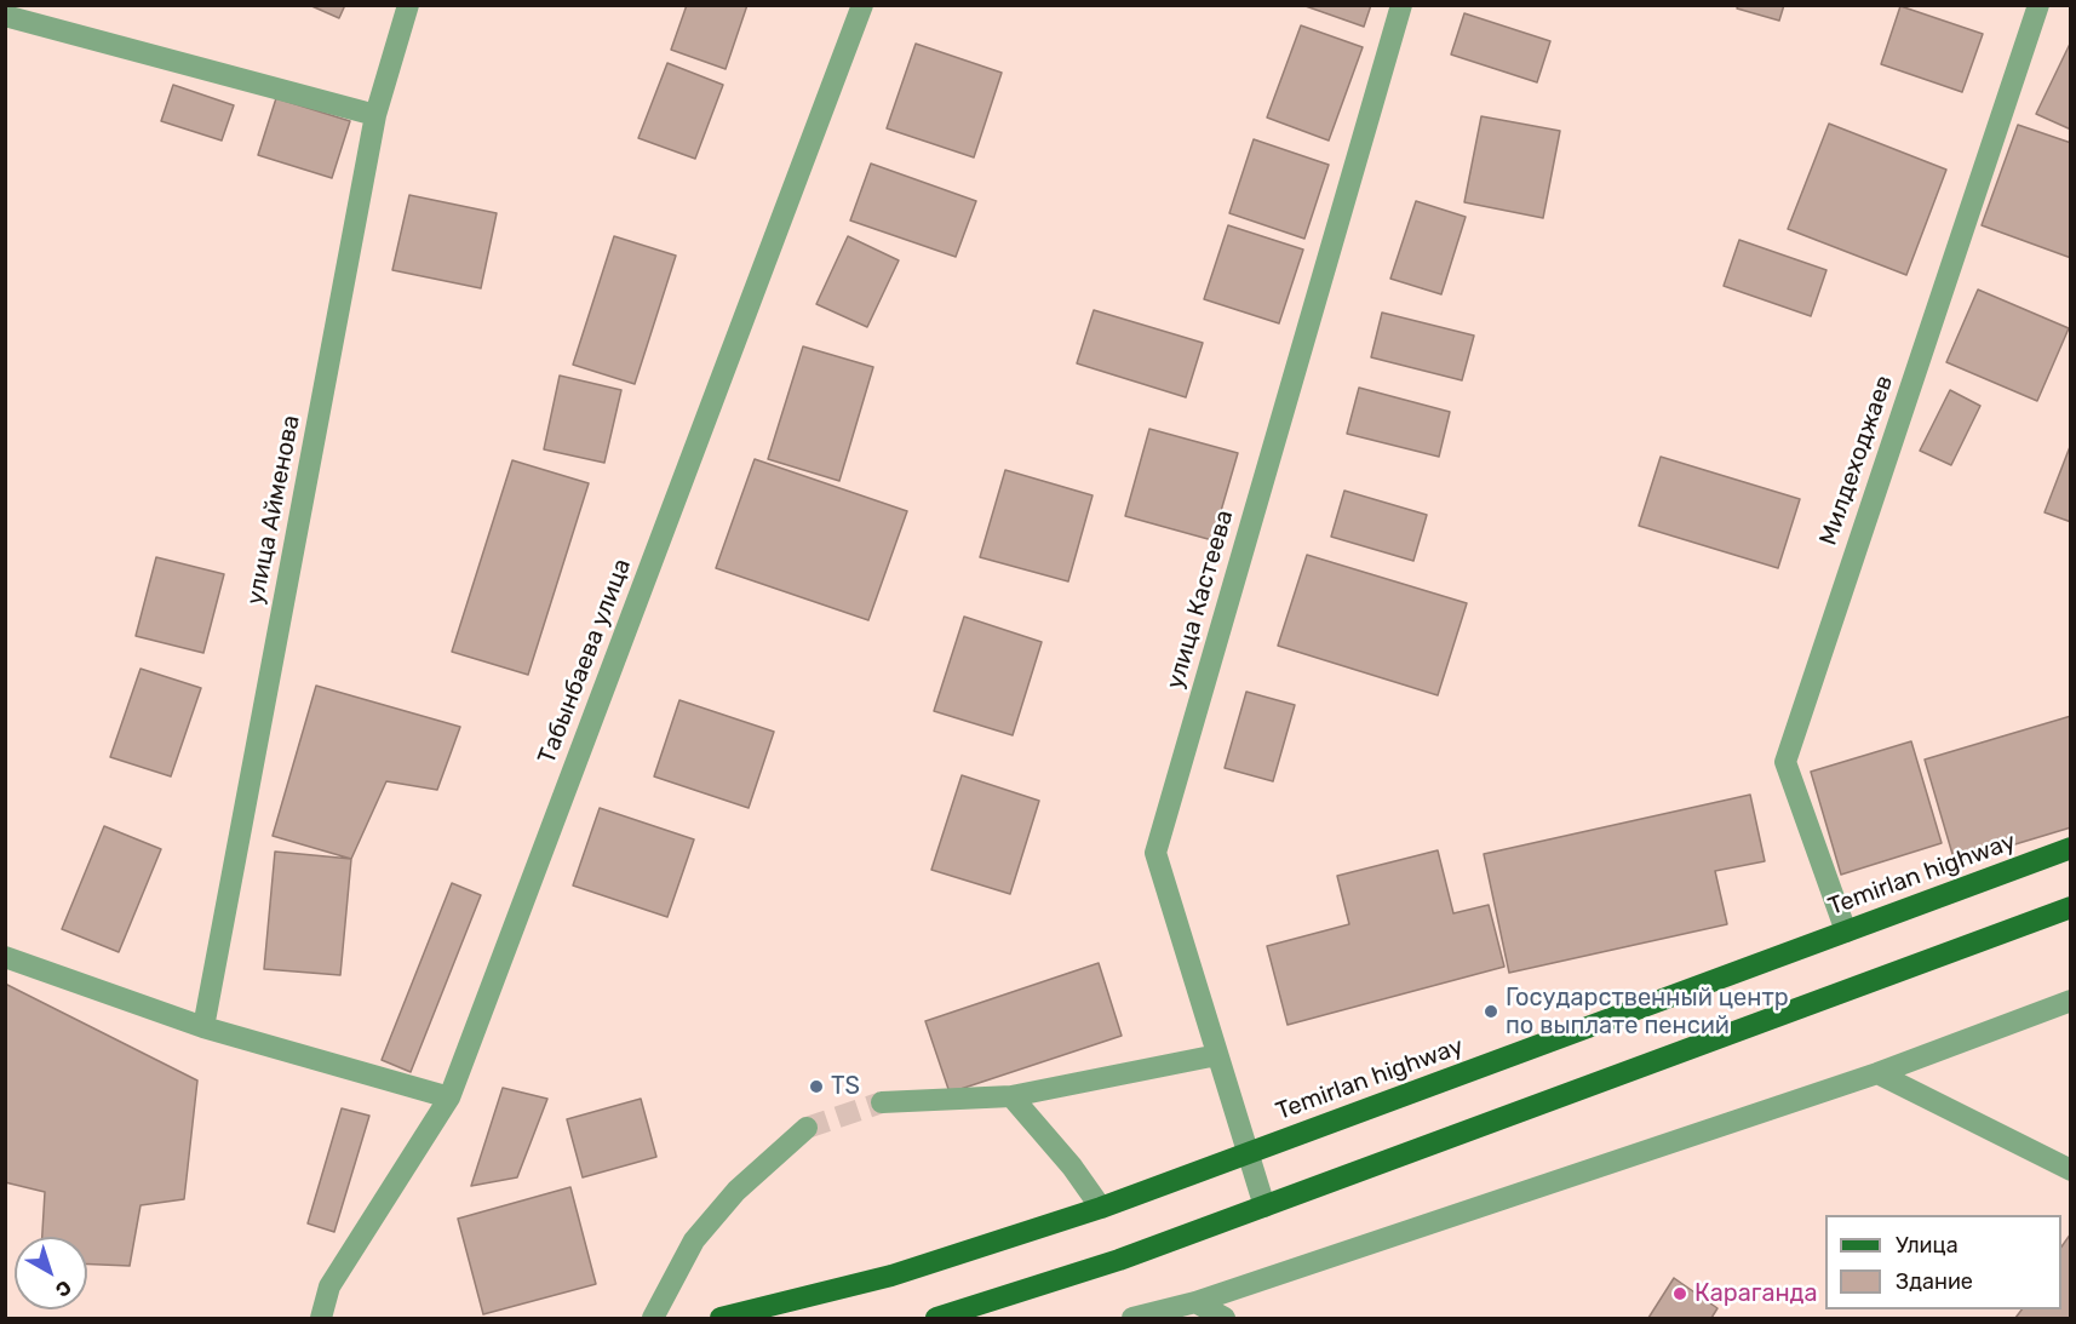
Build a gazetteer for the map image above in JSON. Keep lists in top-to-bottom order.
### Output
{
  "streets": {
    "main road": ["Temirlan highway"],
    "street": [
      "Милдеходжаев",
      "улица Айменова",
      "улица Кастеева",
      "Табынбаева улица"
    ]
  },
  "crossings": [
    ["Милдеходжаев", "Temirlan highway"],
    ["улица Кастеева", "Temirlan highway"]
  ],
  "places": ["Государственный центр по выплате пенсий", "TS", "Караганда"],
  "legend": ["Улица", "Здание"],
  "north": "bottom right"
}
